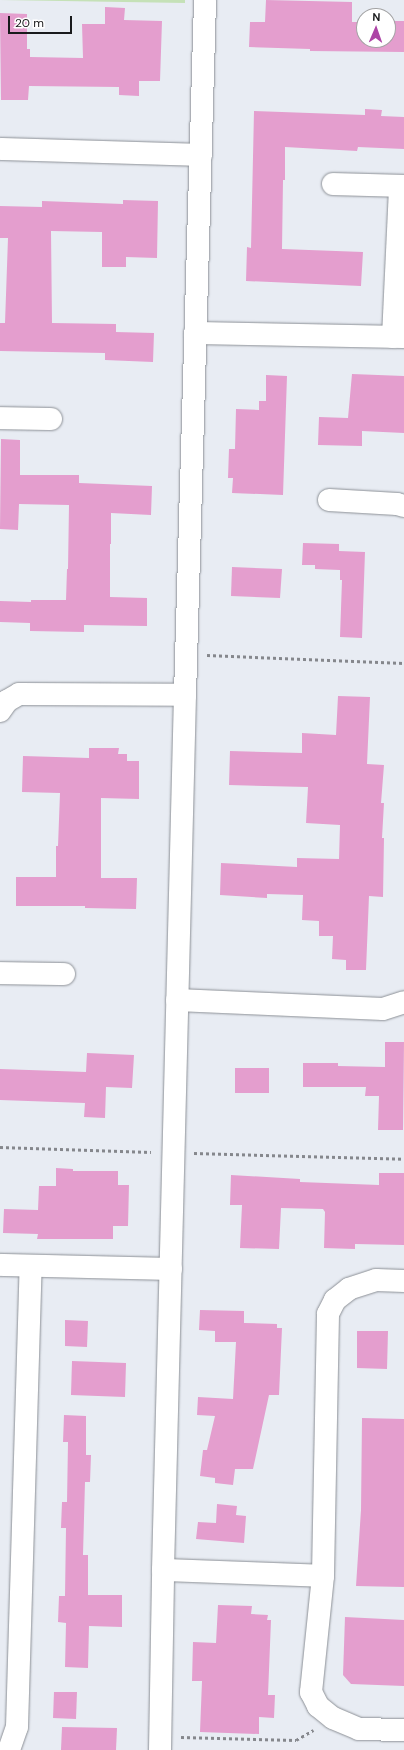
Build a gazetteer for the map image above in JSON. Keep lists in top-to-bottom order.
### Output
{
  "scale_bar": "20 m",
  "north": "top"
}
